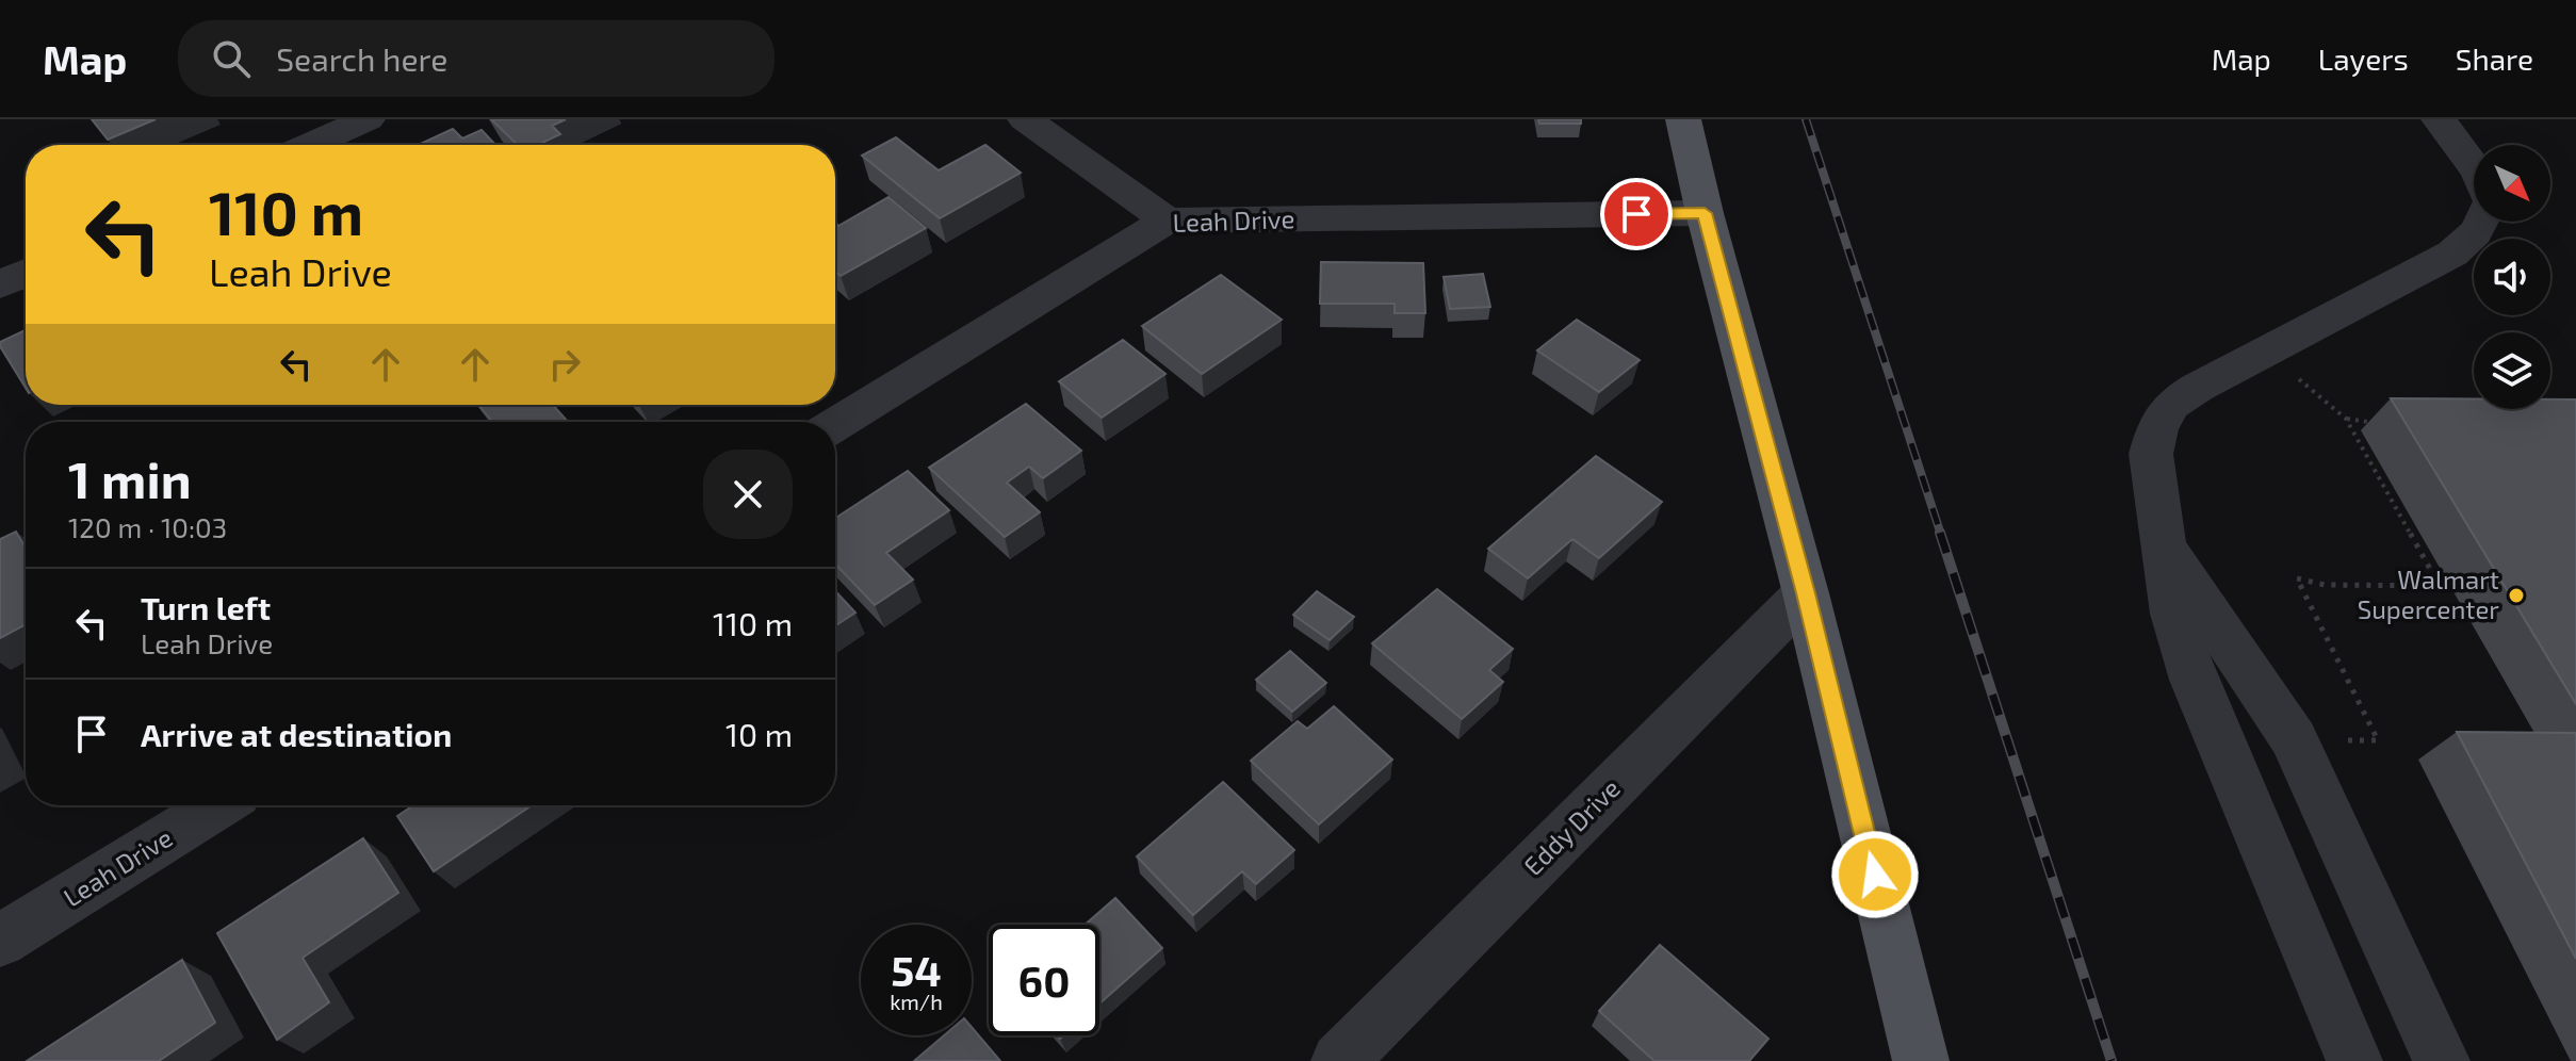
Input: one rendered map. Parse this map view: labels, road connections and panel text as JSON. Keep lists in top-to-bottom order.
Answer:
{
  "streets": {
    "street": ["Leah Drive", "Eddy Drive"]
  },
  "places": ["Walmart Supercenter"],
  "north": "bottom right",
  "page": {
    "header": "Map",
    "search": "Search here",
    "nav": ["Map", "Layers", "Share"],
    "turn": ["110 m", "Leah Drive"],
    "heading": ["1 min", "120 m · 10:03"],
    "list": [
      {
        "name": "Turn left",
        "note": "Leah Drive",
        "value": "110 m"
      },
      {
        "name": "Arrive at destination",
        "value": "10 m"
      }
    ],
    "speed": "54 km/h",
    "limit": "60"
  }
}
